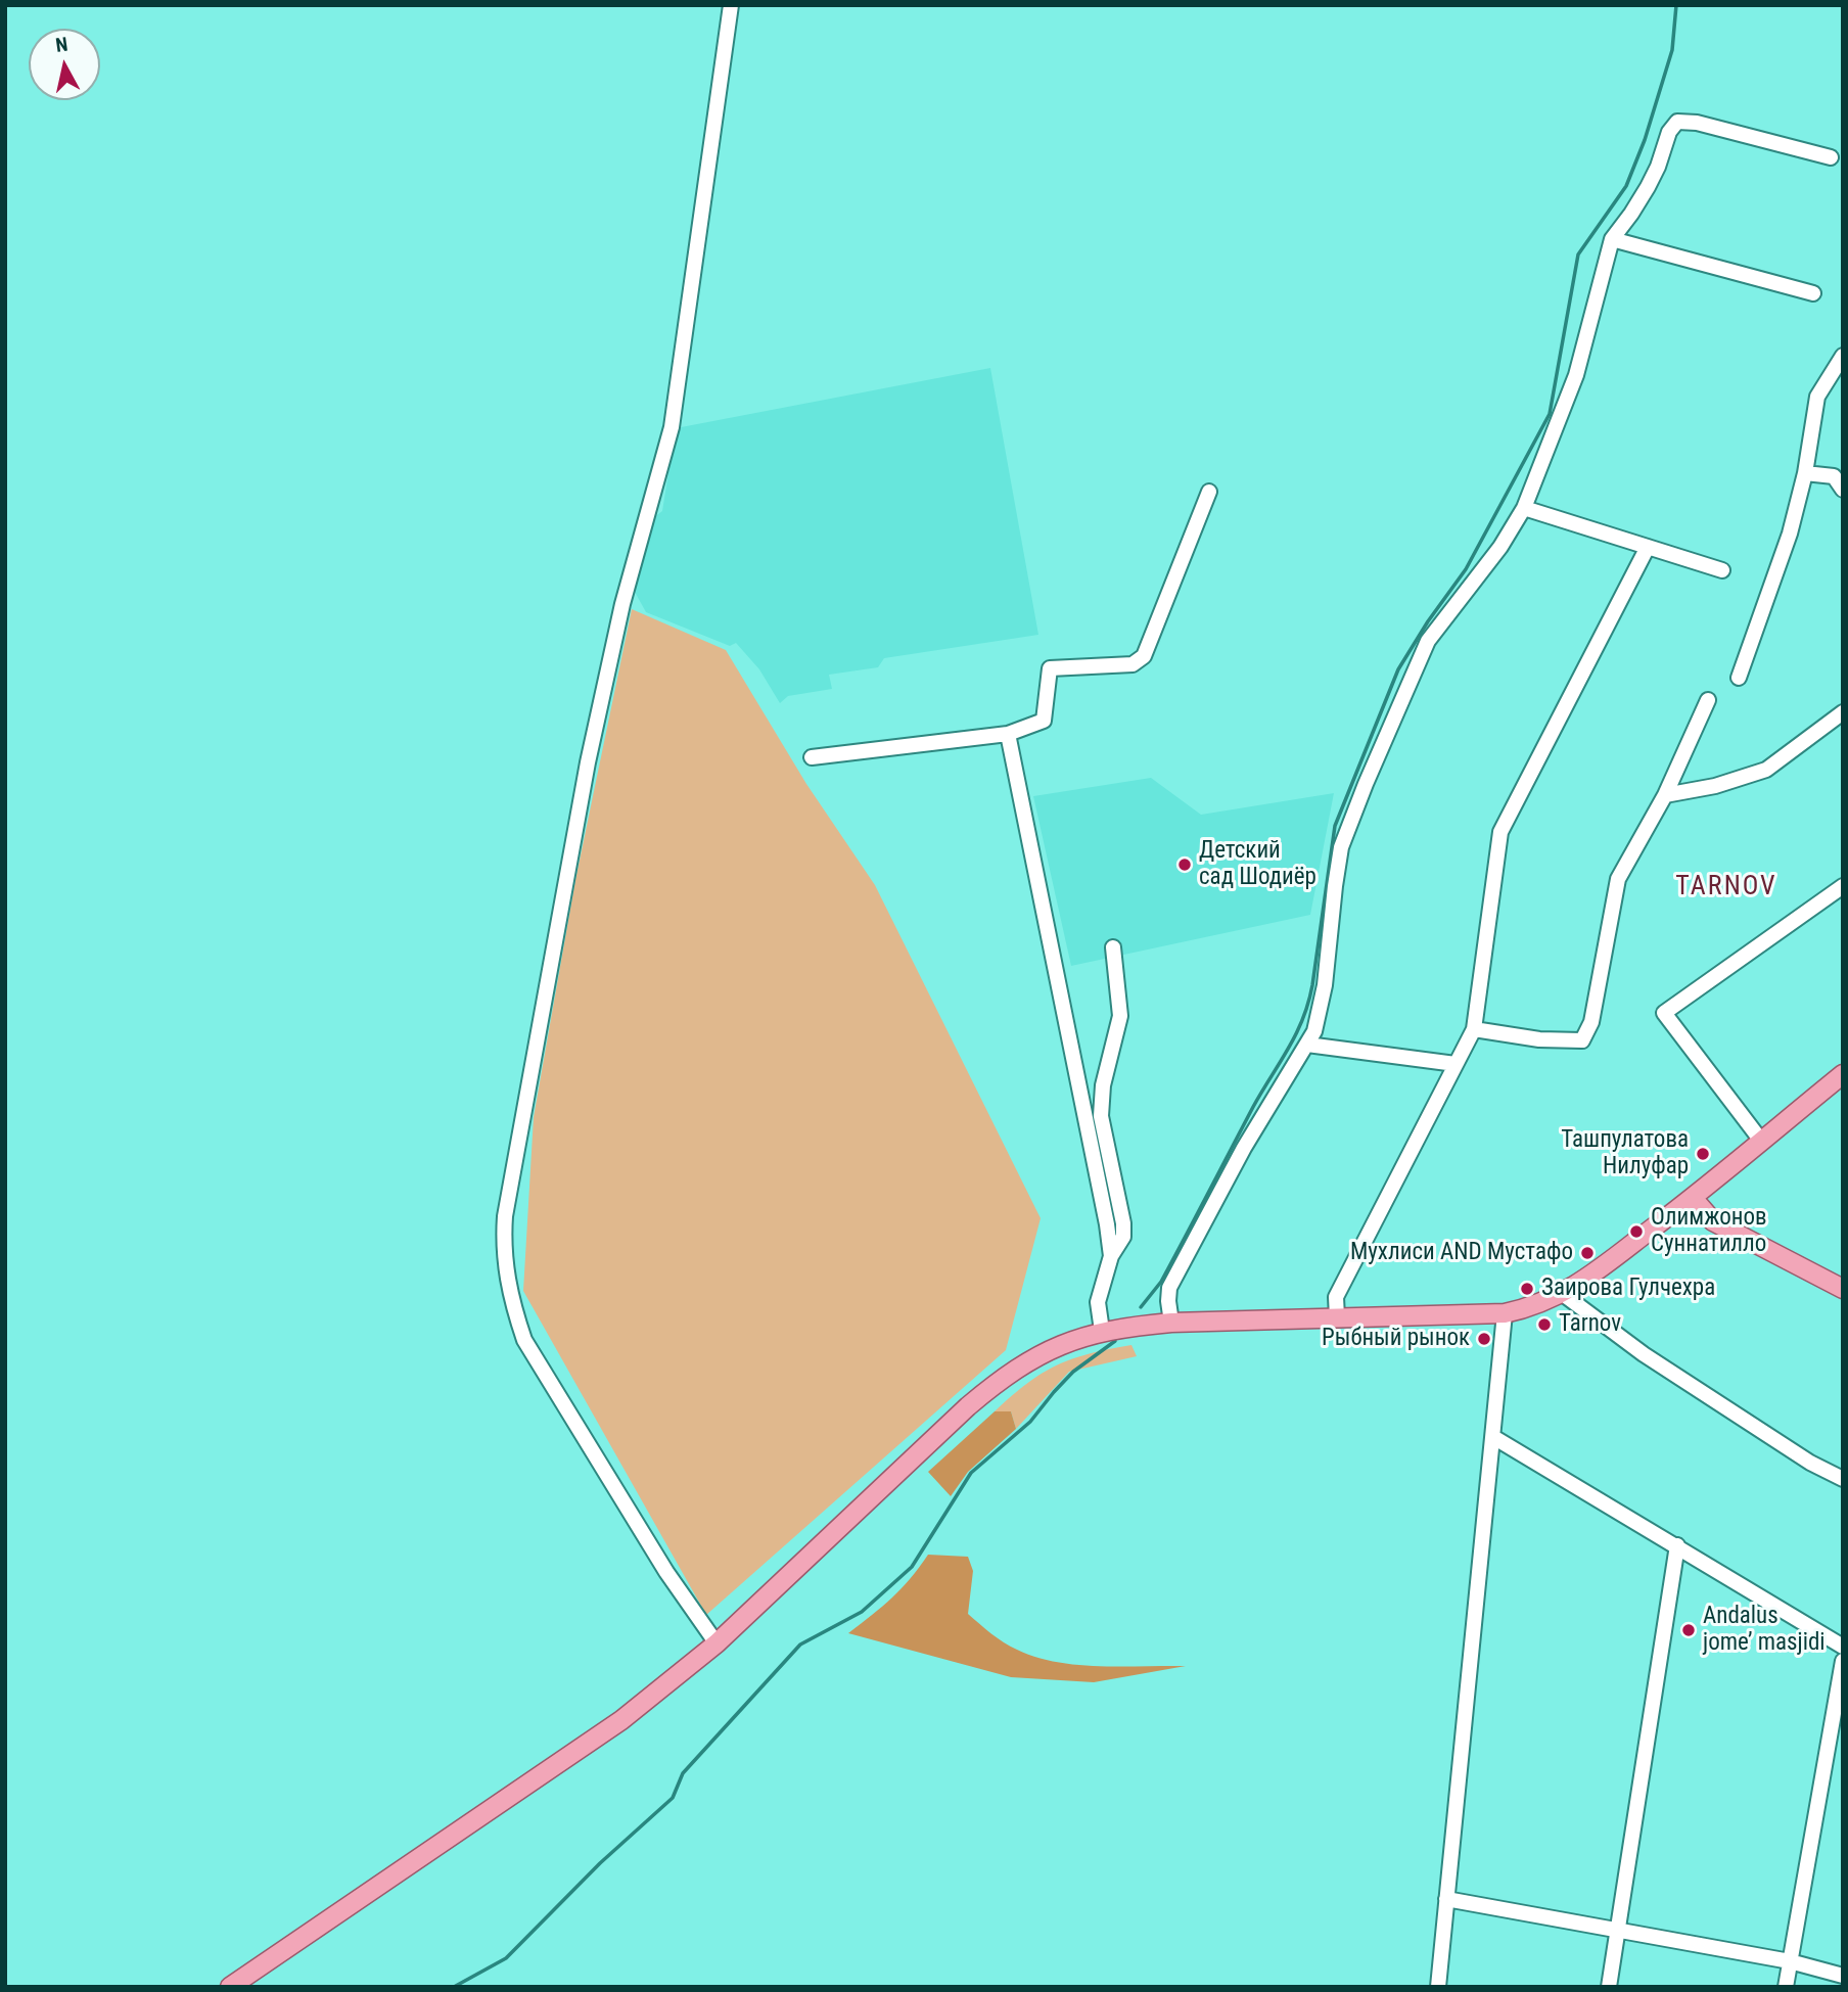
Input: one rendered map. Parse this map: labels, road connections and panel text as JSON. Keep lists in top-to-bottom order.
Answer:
{
  "districts": ["TARNOV"],
  "places": [
    "Детский сад Шодиёр",
    "Ташпулатова Нилуфар",
    "Олимжонов Суннатилло",
    "Мухлиси AND Мустафо",
    "Заирова Гулчехра",
    "Tarnov",
    "Рыбный рынок",
    "Andalus jome’ masjidi"
  ],
  "north": "top"
}
